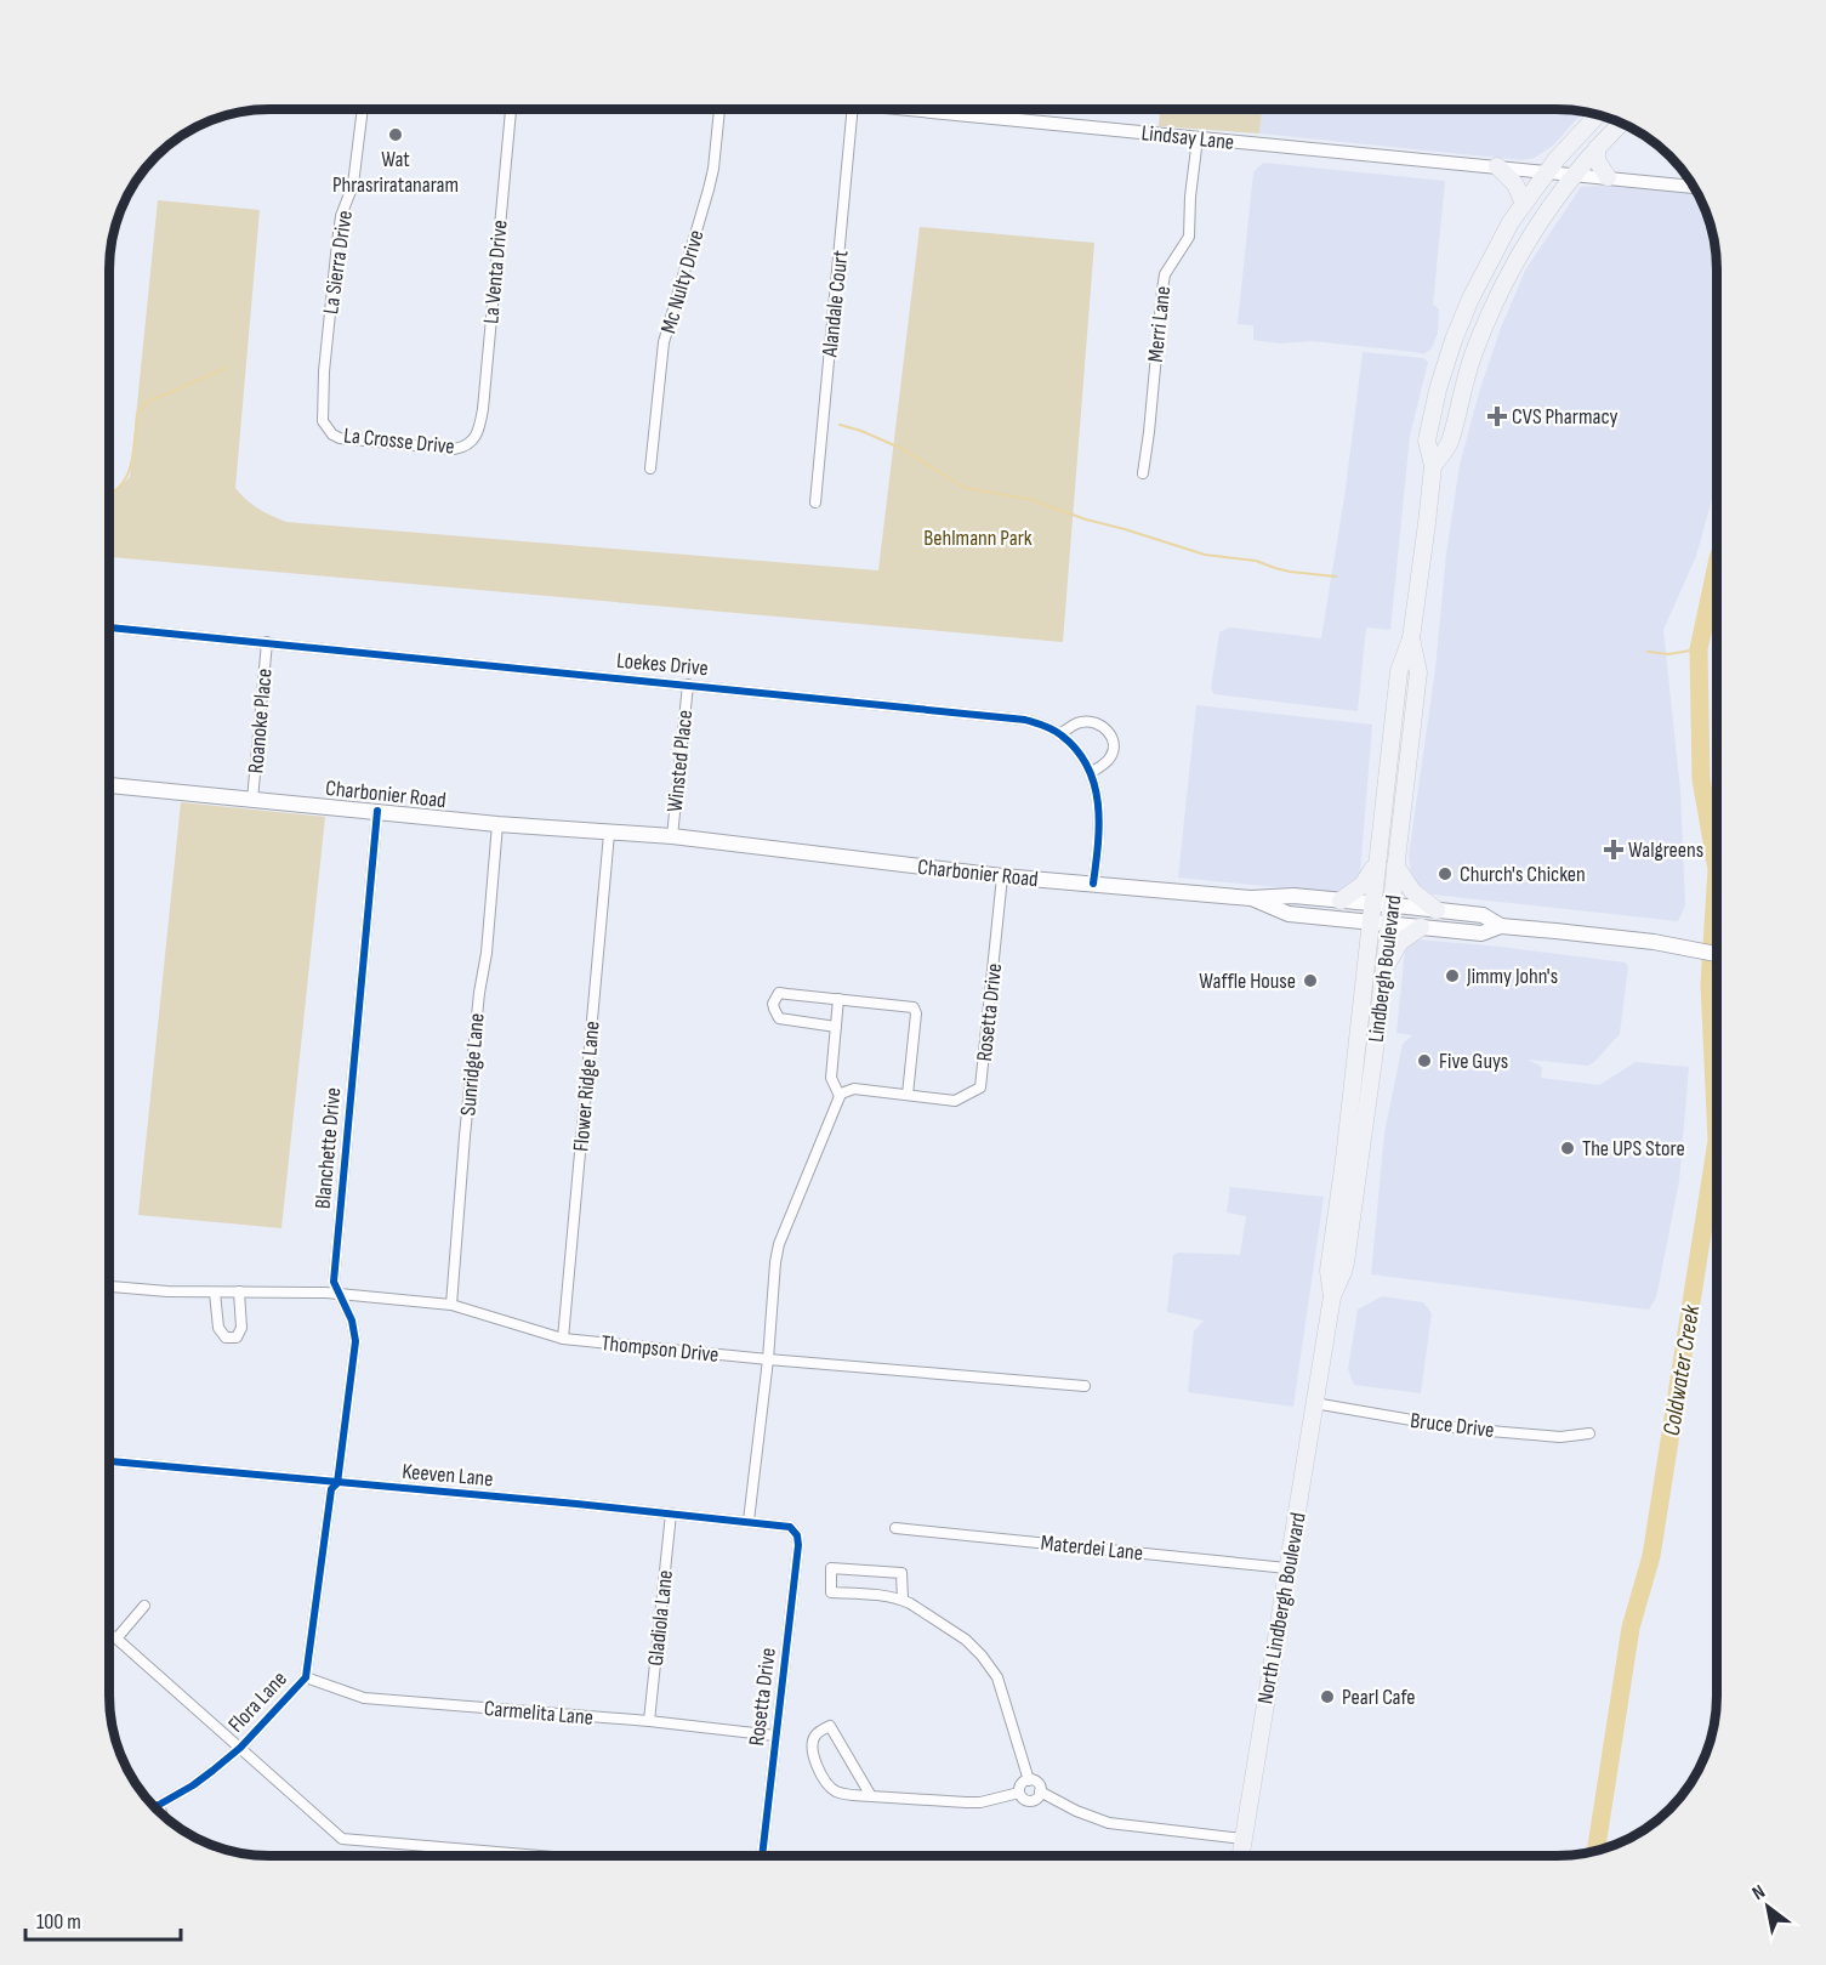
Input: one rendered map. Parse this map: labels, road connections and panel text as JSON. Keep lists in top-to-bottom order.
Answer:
{
  "streets": {
    "main road": ["Charbonier Road", "Lindbergh Boulevard", "North Lindbergh Boulevard"],
    "street": [
      "Lindsay Lane",
      "La Sierra Drive",
      "La Venta Drive",
      "Mc Nulty Drive",
      "Alandale Court",
      "Merri Lane",
      "La Crosse Drive",
      "Loekes Drive",
      "Roanoke Place",
      "Winsted Place",
      "Rosetta Drive",
      "Sunridge Lane",
      "Flower Ridge Lane",
      "Blanchette Drive",
      "Thompson Drive",
      "Bruce Drive",
      "Keeven Lane",
      "Materdei Lane",
      "Gladiola Lane",
      "Flora Lane",
      "Carmelita Lane"
    ]
  },
  "crossings": [
    ["Lindsay Lane", "Merri Lane"],
    ["Lindsay Lane", "Lindbergh Boulevard"],
    ["La Sierra Drive", "La Crosse Drive"],
    ["La Venta Drive", "La Crosse Drive"],
    ["Loekes Drive", "Roanoke Place"],
    ["Loekes Drive", "Winsted Place"],
    ["Roanoke Place", "Charbonier Road"],
    ["Winsted Place", "Charbonier Road"],
    ["Charbonier Road", "Lindbergh Boulevard"],
    ["Charbonier Road", "Rosetta Drive"],
    ["Charbonier Road", "Sunridge Lane"],
    ["Charbonier Road", "Flower Ridge Lane"],
    ["Charbonier Road", "Blanchette Drive"],
    ["Lindbergh Boulevard", "North Lindbergh Boulevard"],
    ["Rosetta Drive", "Keeven Lane"],
    ["Rosetta Drive", "Carmelita Lane"],
    ["Sunridge Lane", "Thompson Drive"],
    ["Flower Ridge Lane", "Thompson Drive"],
    ["Blanchette Drive", "Thompson Drive"],
    ["Blanchette Drive", "Keeven Lane"],
    ["Blanchette Drive", "Flora Lane"],
    ["Bruce Drive", "North Lindbergh Boulevard"],
    ["Keeven Lane", "Gladiola Lane"],
    ["Keeven Lane", "Flora Lane"],
    ["Materdei Lane", "North Lindbergh Boulevard"],
    ["Gladiola Lane", "Carmelita Lane"],
    ["Flora Lane", "Carmelita Lane"]
  ],
  "water": ["Coldwater Creek"],
  "parks": ["Behlmann Park"],
  "places": {
    "other": [
      "Wat Phrasriratanaram",
      "Church's Chicken",
      "Jimmy John's",
      "Waffle House",
      "Five Guys",
      "The UPS Store",
      "Pearl Cafe"
    ],
    "health": ["CVS Pharmacy", "Walgreens"]
  },
  "scale_bar": "100 m",
  "north": "top left"
}
